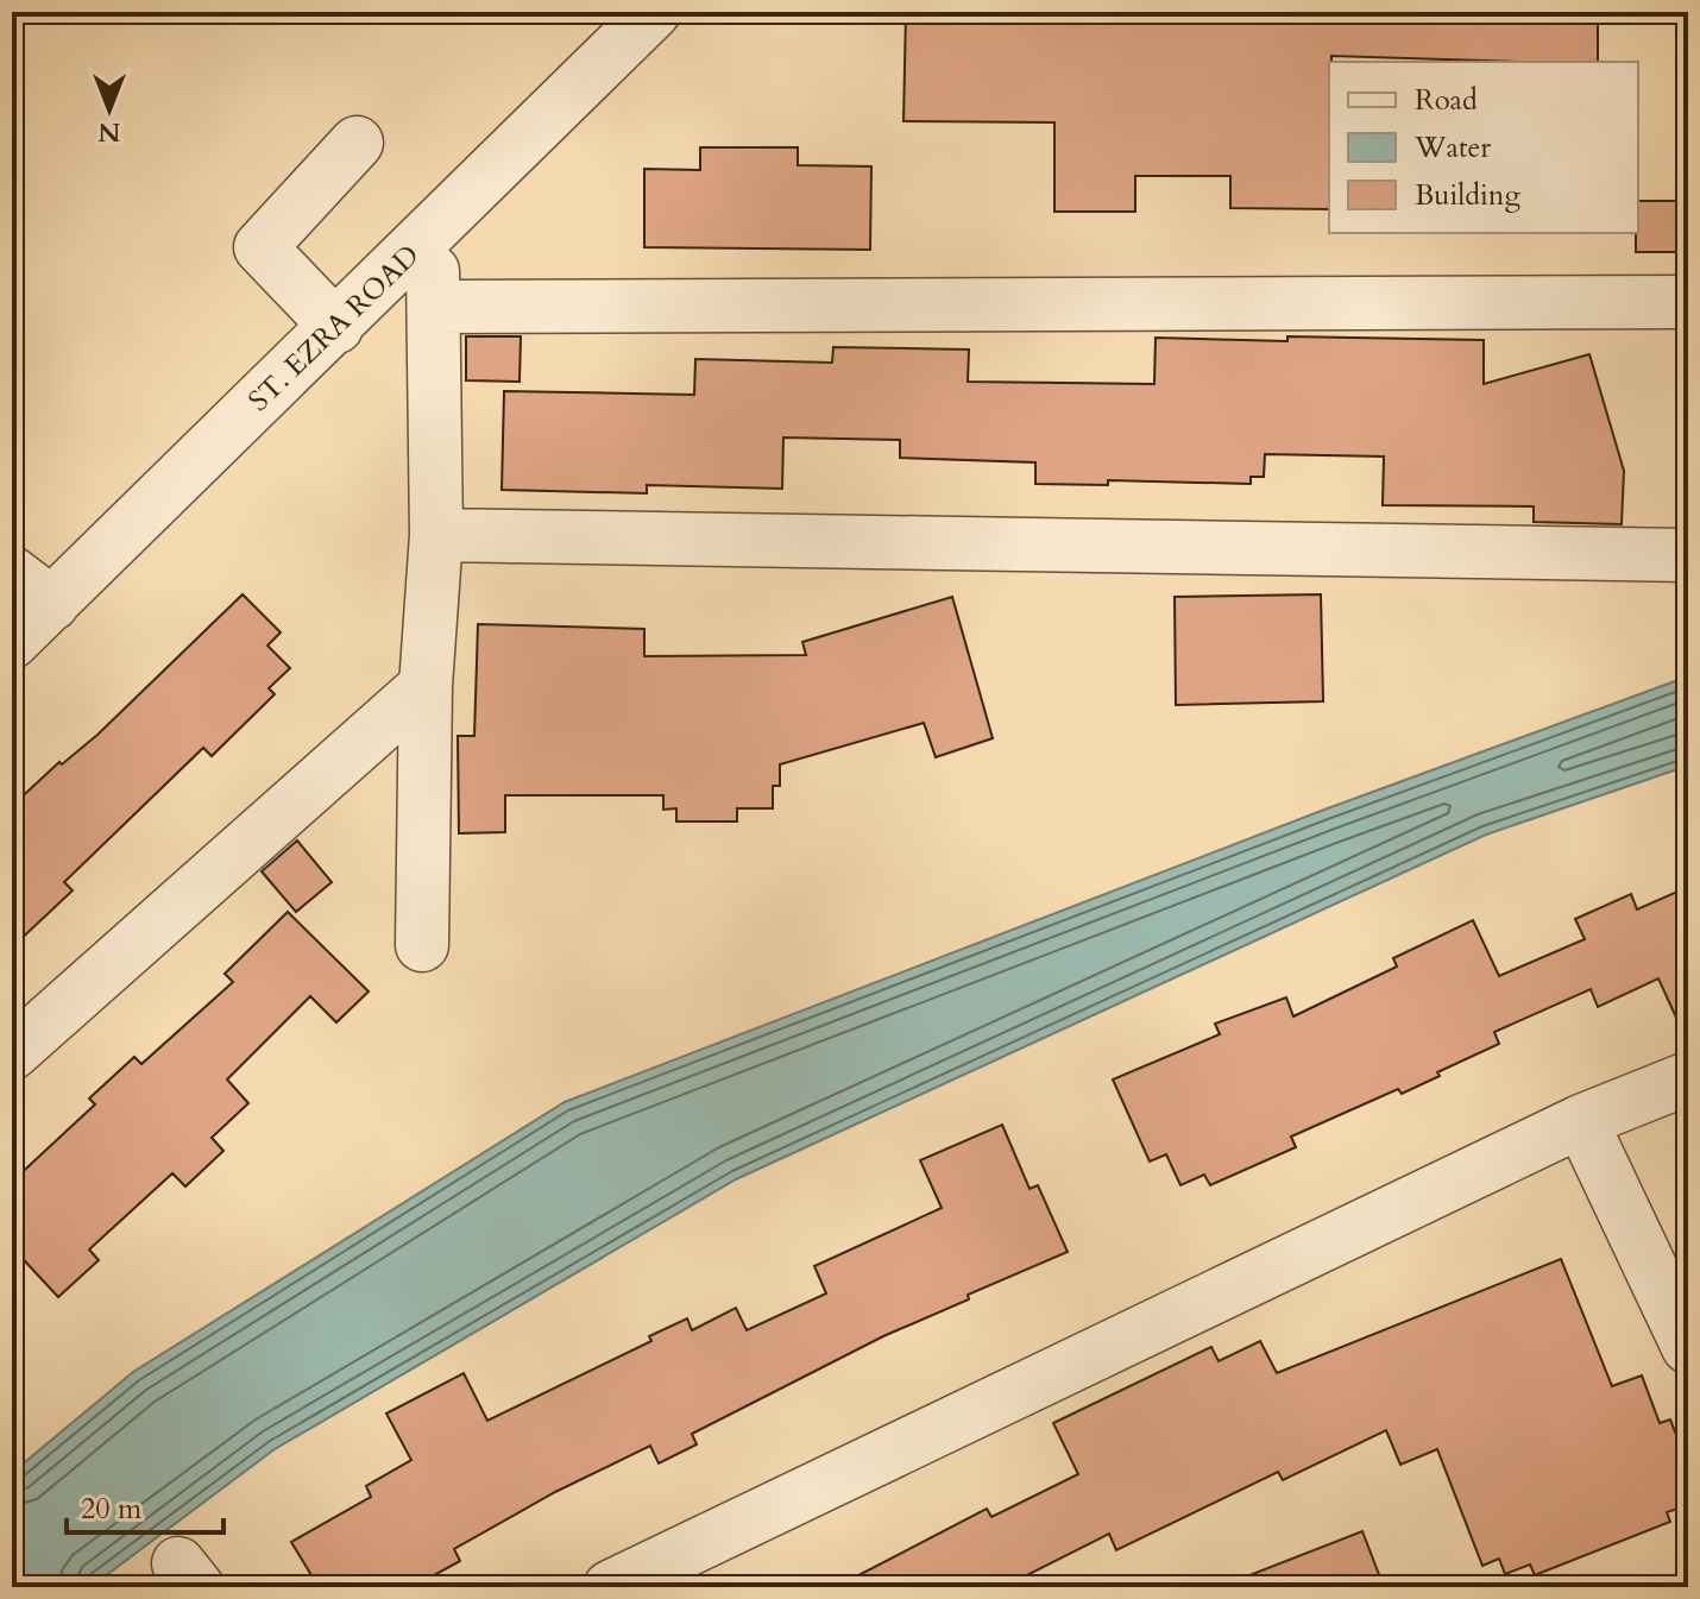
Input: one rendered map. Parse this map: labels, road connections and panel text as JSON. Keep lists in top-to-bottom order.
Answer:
{
  "streets": {
    "street": ["ST. EZRA ROAD"]
  },
  "legend": ["Road", "Water", "Building"],
  "scale_bar": "20 m",
  "north": "bottom"
}
